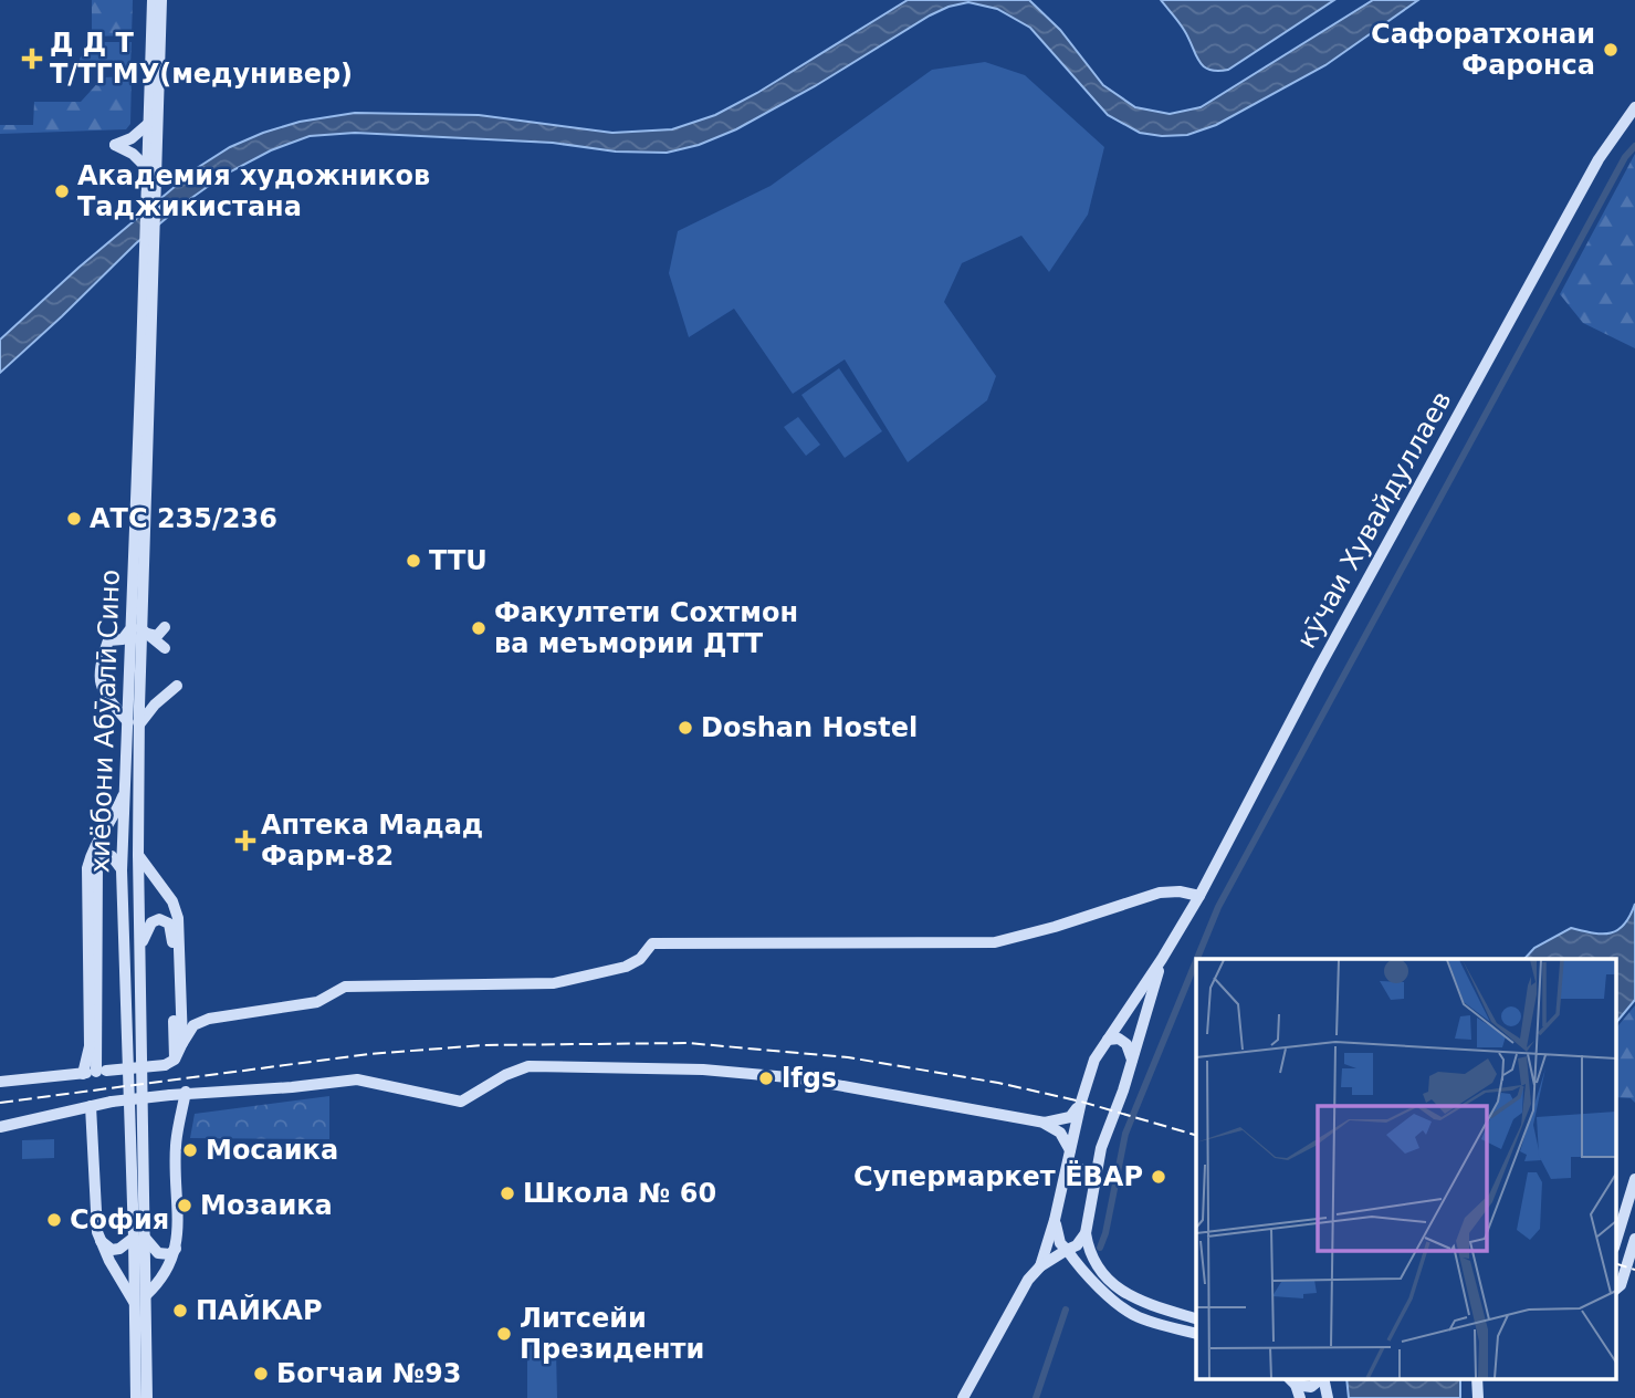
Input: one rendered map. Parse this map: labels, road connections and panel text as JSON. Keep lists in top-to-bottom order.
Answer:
{
  "streets": {
    "street": ["кӯчаи Хувайдуллаев", "хиёбони Абӯалӣ Сино"]
  },
  "places": {
    "other": [
      "Сафоратхонаи Фаронса",
      "Академия художников Таджикистана",
      "АТС 235/236",
      "TTU",
      "Факултети Сохтмон ва меъмории ДТТ",
      "Doshan Hostel",
      "lfgs",
      "Мосаика",
      "Супермаркет ЁВАР",
      "Школа № 60",
      "Мозаика",
      "София",
      "ПАЙКАР",
      "Литсейи Президенти",
      "Богчаи №93"
    ],
    "health": ["Д Д Т Т/ТГМУ(медунивер)", "Аптека Мадад Фарм-82"]
  }
}
